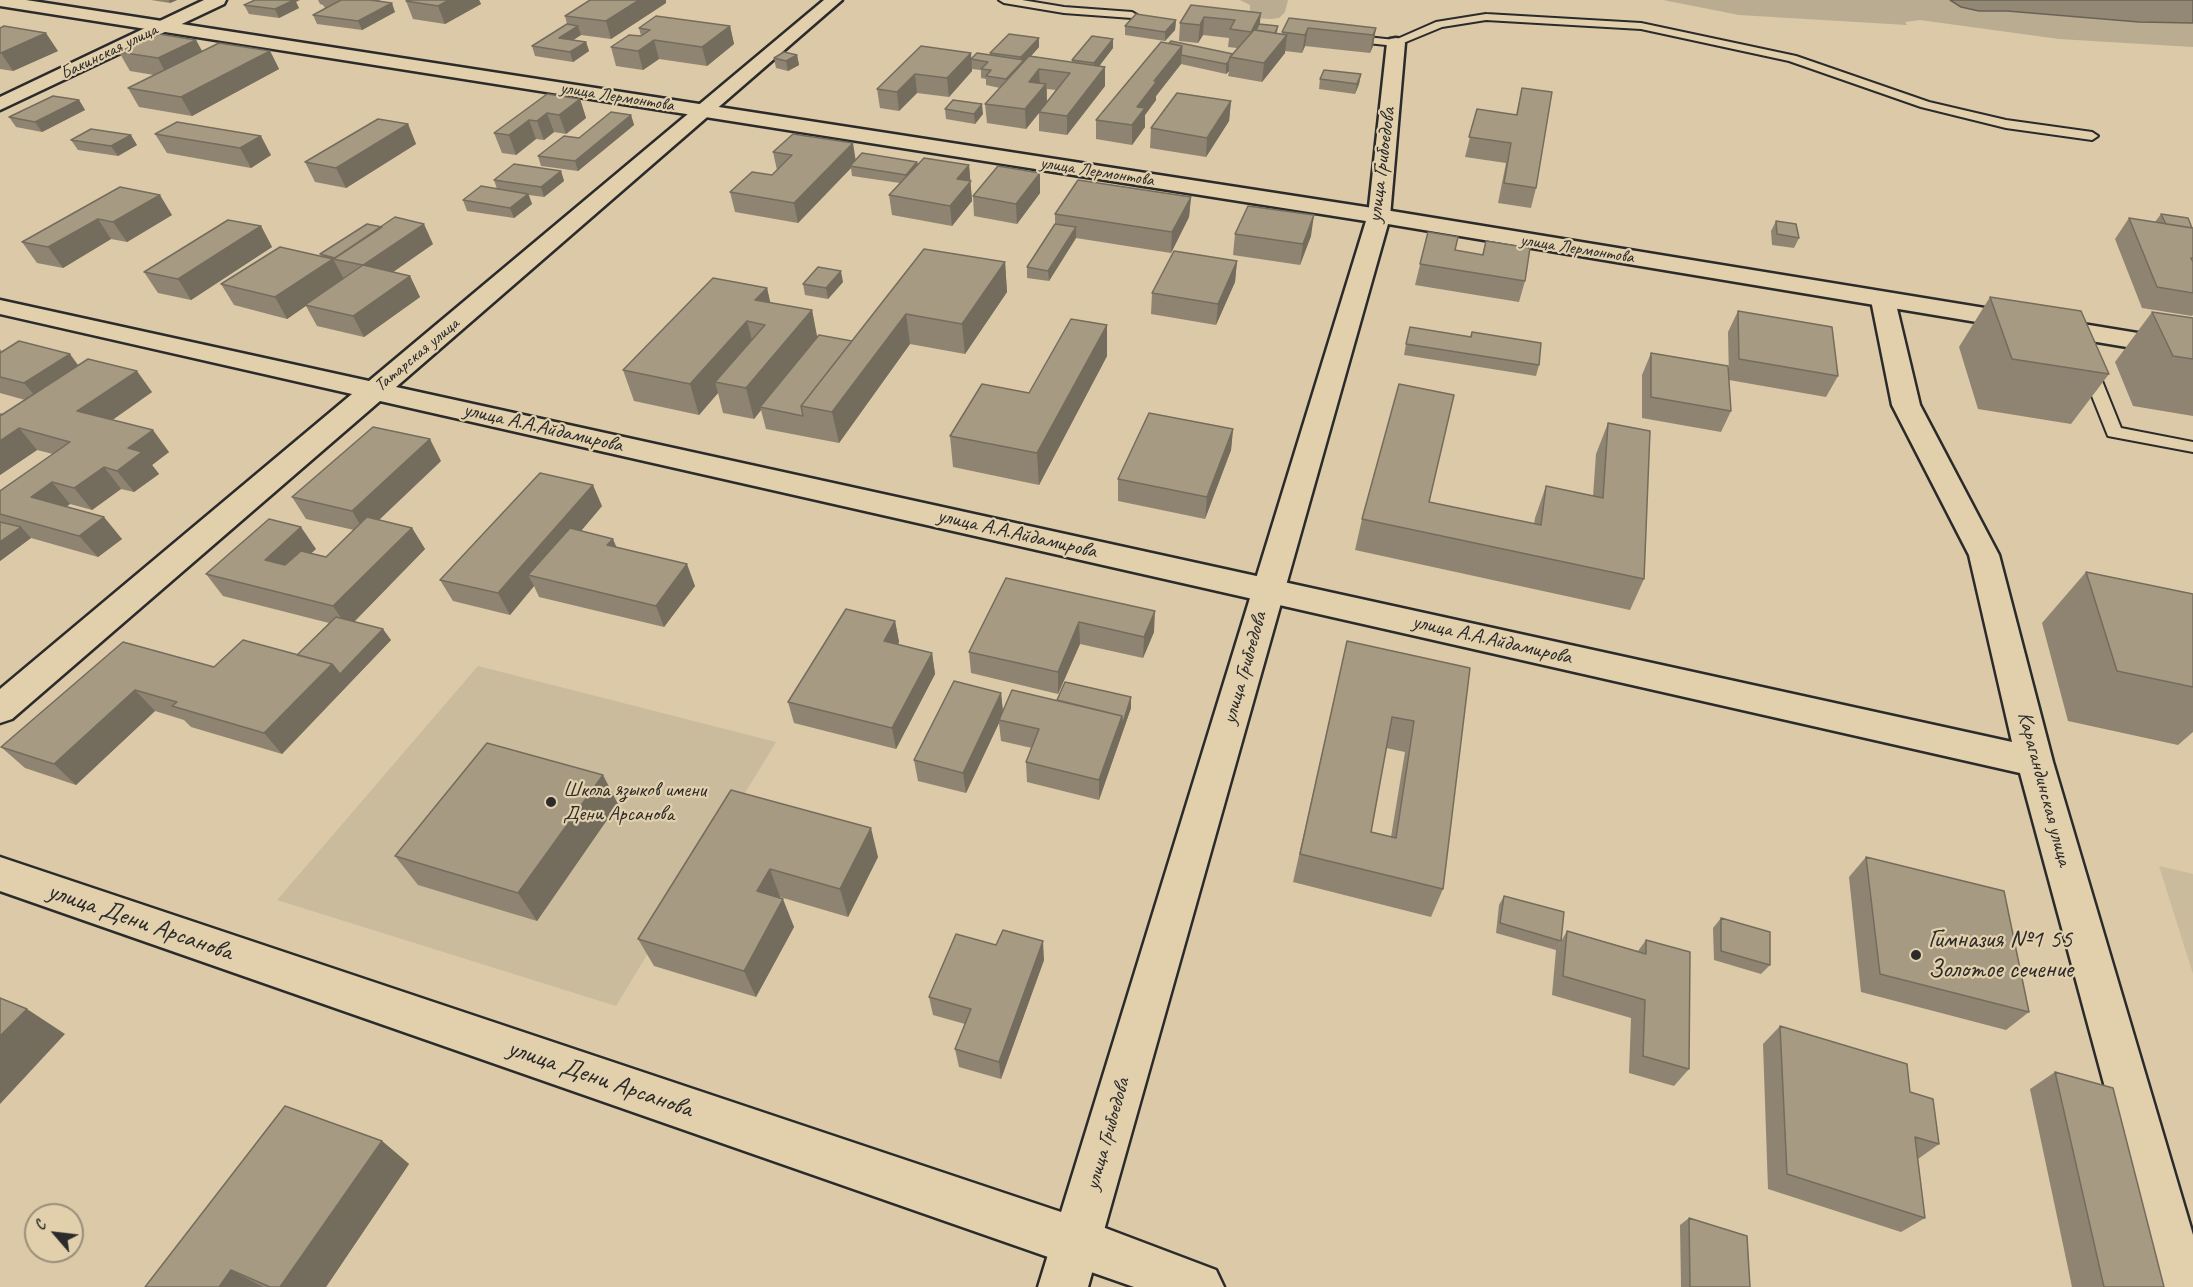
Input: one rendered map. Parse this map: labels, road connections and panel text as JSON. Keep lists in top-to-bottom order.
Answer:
{
  "streets": {
    "street": [
      "Бакинская улица",
      "улица Лермонтова",
      "улица Грибоедова",
      "Татарская улица",
      "улица А.А.Айдамирова",
      "Карагандинская улица",
      "улица Дени Арсанова"
    ]
  },
  "crossings": [
    ["Бакинская улица", "улица Лермонтова"],
    ["улица Лермонтова", "улица Грибоедова"],
    ["улица Лермонтова", "Татарская улица"],
    ["улица Лермонтова", "Карагандинская улица"],
    ["улица Грибоедова", "улица А.А.Айдамирова"],
    ["улица Грибоедова", "улица Дени Арсанова"],
    ["Татарская улица", "улица А.А.Айдамирова"],
    ["улица А.А.Айдамирова", "Карагандинская улица"]
  ],
  "places": ["Школа языков имени Дени Арсанова", "Гимназия №1 55 Золотое сечение"],
  "north": "top left"
}
